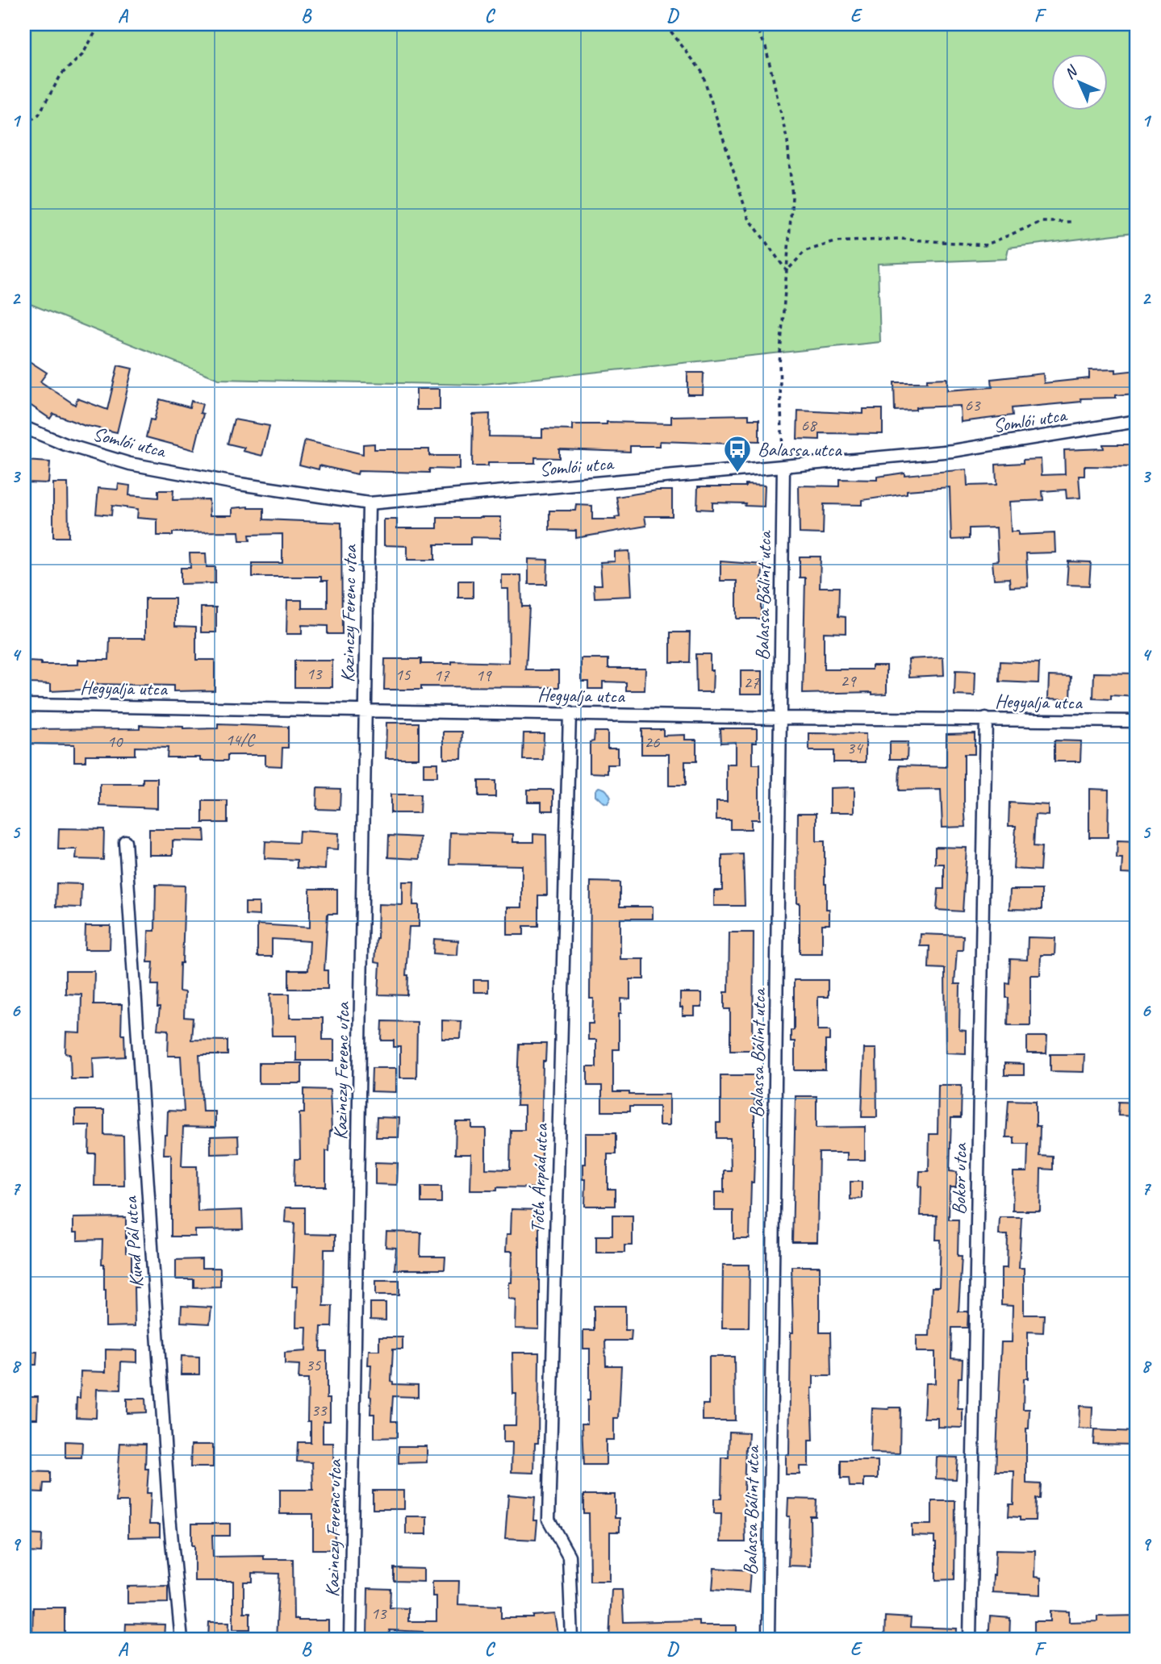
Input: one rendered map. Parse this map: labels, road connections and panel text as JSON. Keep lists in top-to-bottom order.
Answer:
{
  "streets": {
    "street": [
      "Somlói utca",
      "Balassa Bálint utca",
      "Kazinczy Ferenc utca",
      "Hegyalja utca",
      "Tóth Árpád utca",
      "Bokor utca",
      "Kund Pál utca"
    ]
  },
  "crossings": [
    ["Somlói utca", "Balassa Bálint utca"],
    ["Somlói utca", "Kazinczy Ferenc utca"],
    ["Balassa Bálint utca", "Hegyalja utca"],
    ["Kazinczy Ferenc utca", "Hegyalja utca"],
    ["Hegyalja utca", "Tóth Árpád utca"],
    ["Hegyalja utca", "Bokor utca"]
  ],
  "places": {
    "bus stop": ["Balassa utca"]
  },
  "house_numbers": [
    "63",
    "68",
    "13",
    "15",
    "17",
    "19",
    "29",
    "27",
    "14/C",
    "10",
    "26",
    "34",
    "35",
    "33",
    "13"
  ],
  "north": "top left",
  "grid": {
    "columns": [
      "A",
      "B",
      "C",
      "D",
      "E",
      "F"
    ],
    "rows": [
      "1",
      "2",
      "3",
      "4",
      "5",
      "6",
      "7",
      "8",
      "9"
    ]
  }
}
